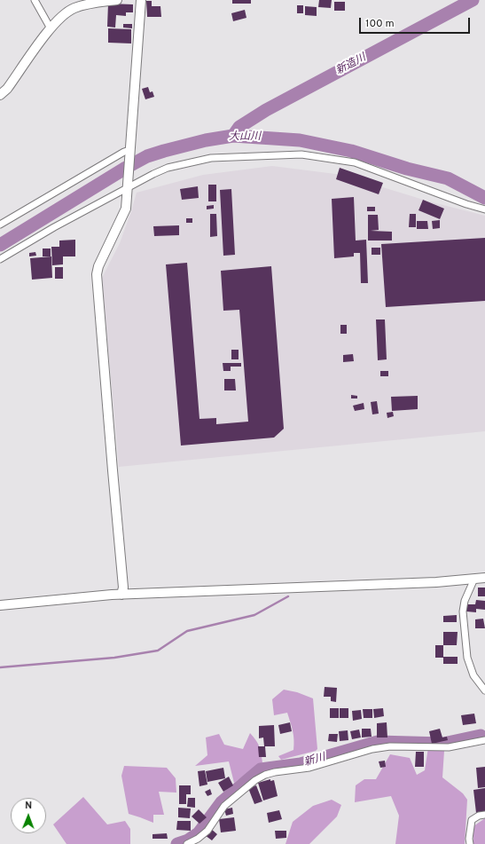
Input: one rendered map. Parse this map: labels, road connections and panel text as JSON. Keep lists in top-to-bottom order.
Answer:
{
  "water": ["新造川", "大山川", "新川"],
  "scale_bar": "100 m",
  "north": "top"
}
